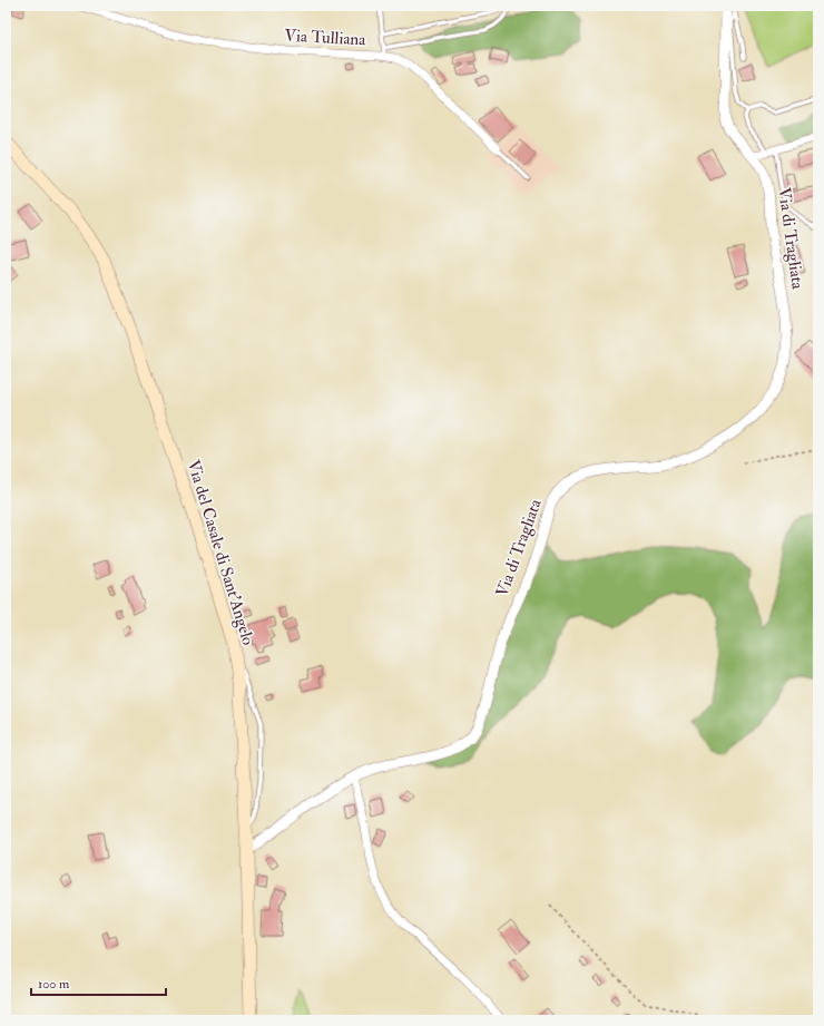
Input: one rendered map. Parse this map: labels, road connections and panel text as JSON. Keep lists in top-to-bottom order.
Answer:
{
  "streets": {
    "main road": ["Via del Casale di Sant'Angelo"],
    "street": ["Via Tulliana", "Via di Tragliata"]
  },
  "crossings": [
    ["Via di Tragliata", "Via del Casale di Sant'Angelo"]
  ],
  "scale_bar": "100 m"
}
